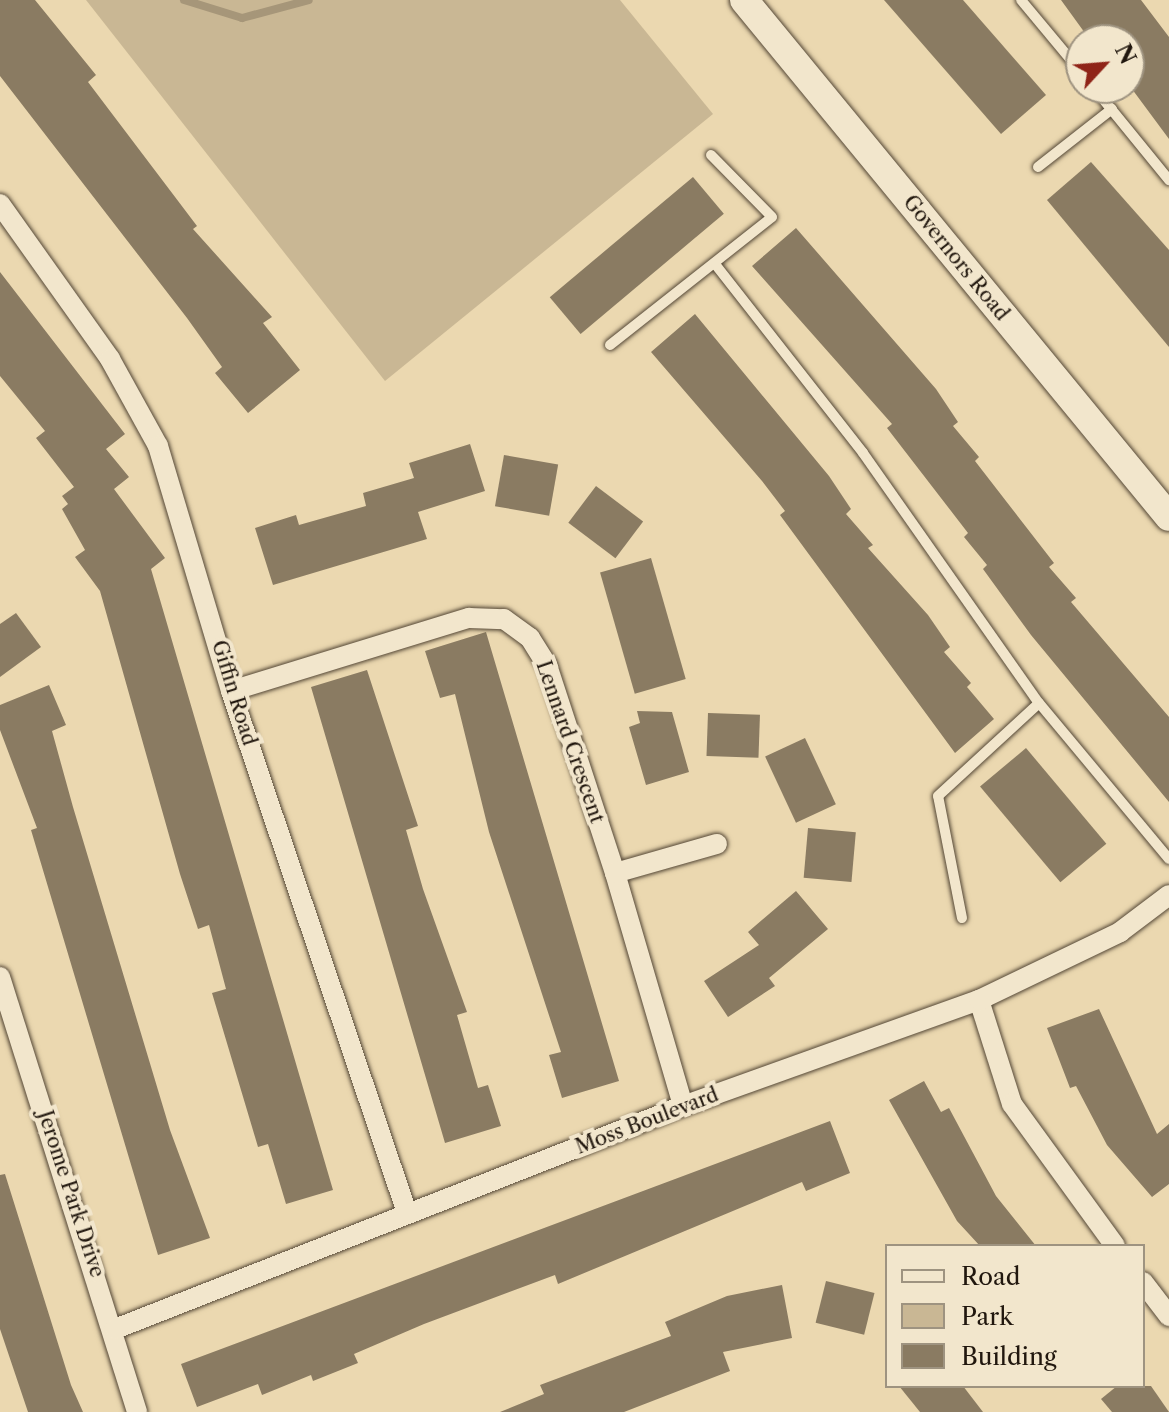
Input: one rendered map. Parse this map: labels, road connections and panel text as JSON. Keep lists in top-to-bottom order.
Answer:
{
  "streets": {
    "main road": ["Governors Road"],
    "street": [
      "Giffin Road",
      "Lennard Crescent",
      "Moss Boulevard",
      "Jerome Park Drive"
    ]
  },
  "crossings": [
    ["Giffin Road", "Lennard Crescent"],
    ["Giffin Road", "Moss Boulevard"],
    ["Lennard Crescent", "Moss Boulevard"],
    ["Moss Boulevard", "Jerome Park Drive"]
  ],
  "legend": ["Road", "Park", "Building"],
  "north": "top right"
}
